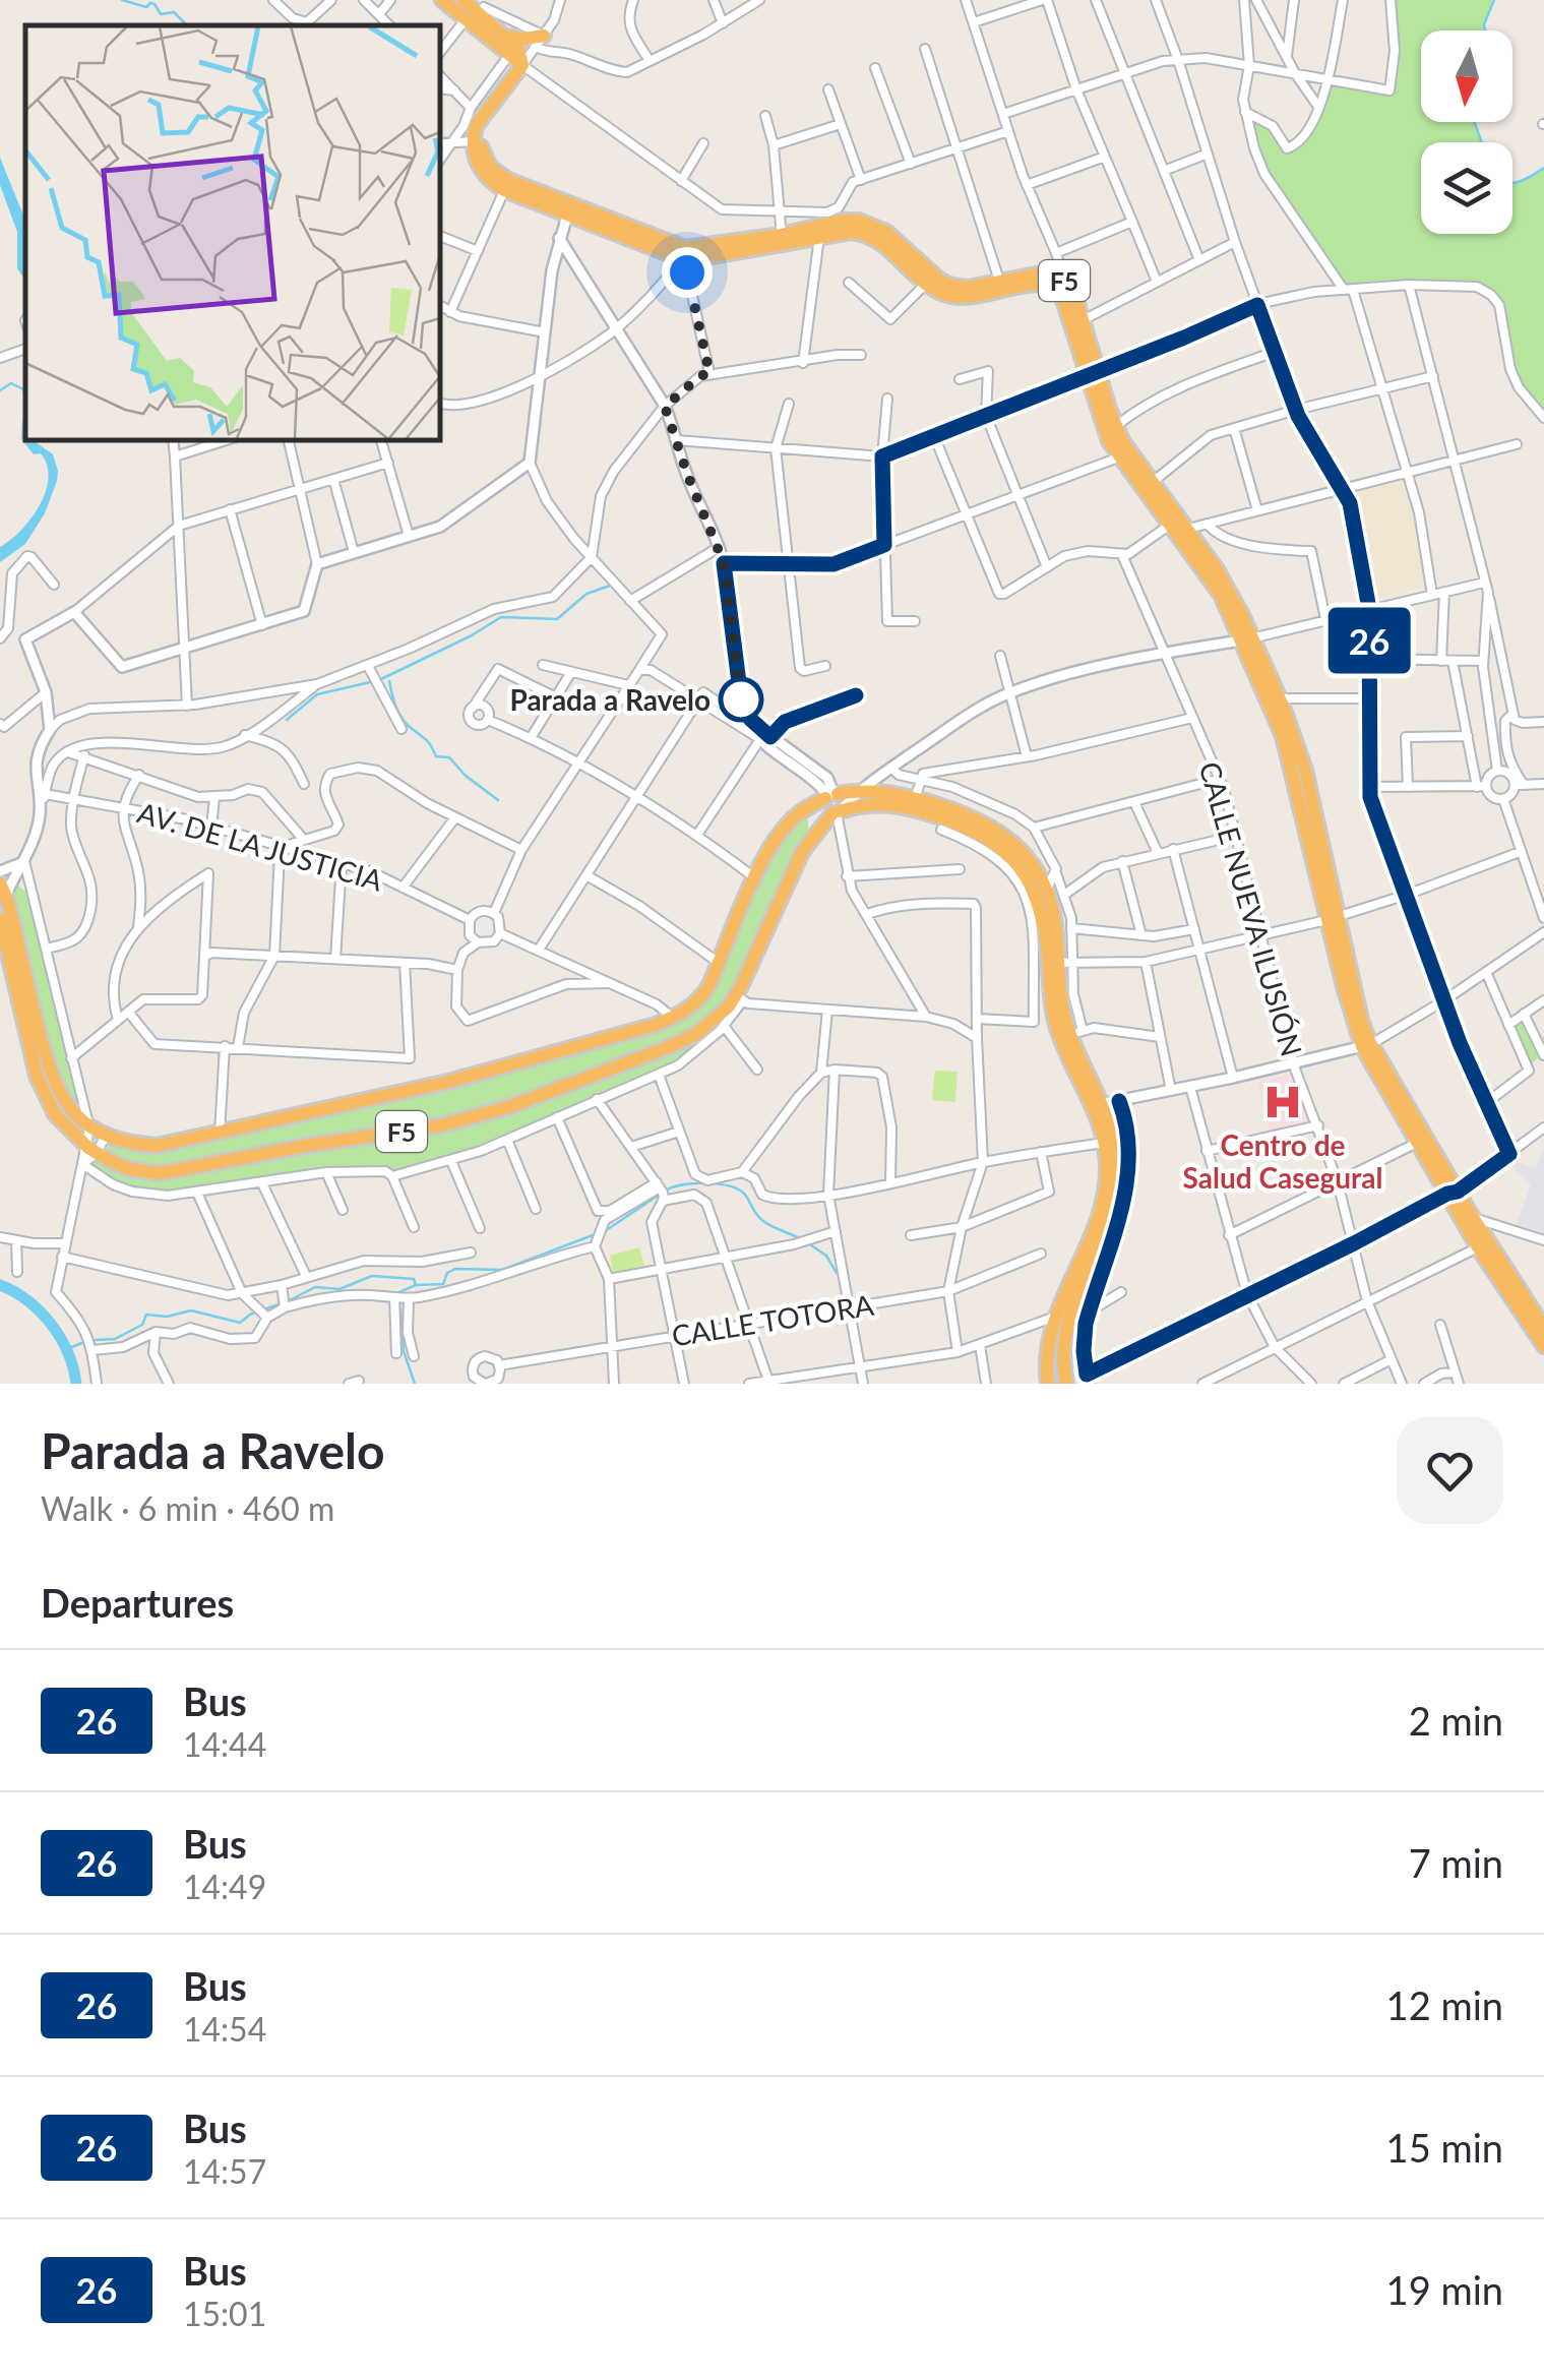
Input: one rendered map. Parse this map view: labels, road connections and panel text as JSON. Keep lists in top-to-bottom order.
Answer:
{
  "streets": {
    "highway": ["F5"],
    "street": ["AV. DE LA JUSTICIA", "CALLE NUEVA ILUSIÓN", "CALLE TOTORA"]
  },
  "places": {
    "other": ["Parada a Ravelo"],
    "hospital": ["Centro de Salud Casegural"]
  },
  "lines": ["bus line 26"],
  "north": "bottom",
  "page": {
    "on_map": "26",
    "heading": [
      ["Parada a Ravelo", "Walk · 6 min · 460 m"],
      "Departures"
    ],
    "list": [
      {
        "mark": "26",
        "name": "Bus",
        "note": "14:44",
        "value": "2 min"
      },
      {
        "mark": "26",
        "name": "Bus",
        "note": "14:49",
        "value": "7 min"
      },
      {
        "mark": "26",
        "name": "Bus",
        "note": "14:54",
        "value": "12 min"
      },
      {
        "mark": "26",
        "name": "Bus",
        "note": "14:57",
        "value": "15 min"
      },
      {
        "mark": "26",
        "name": "Bus",
        "note": "15:01",
        "value": "19 min"
      }
    ]
  }
}
